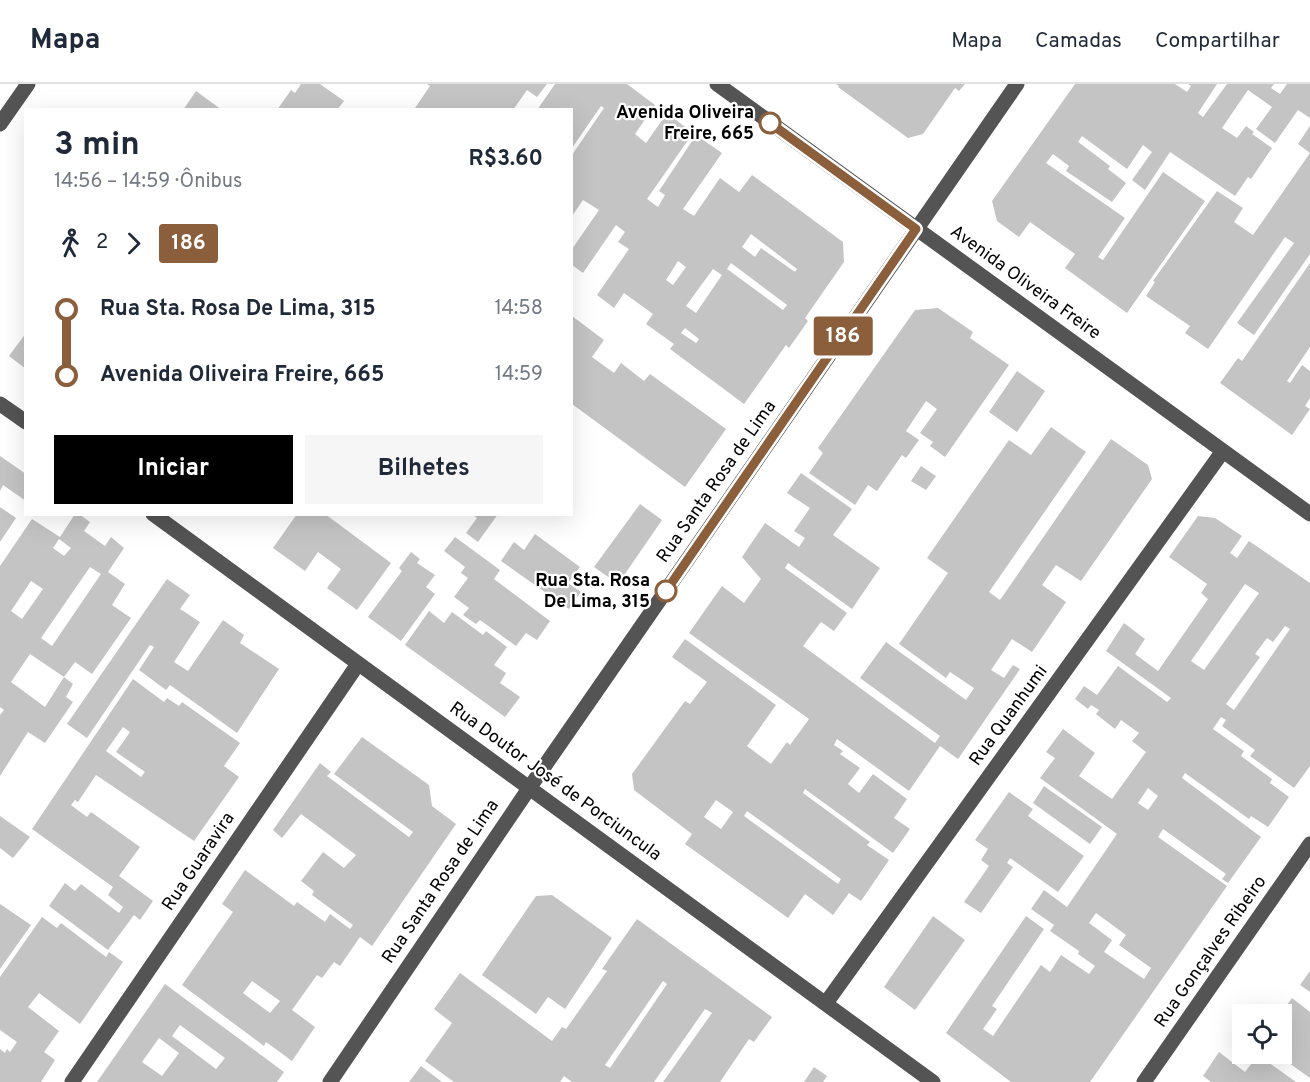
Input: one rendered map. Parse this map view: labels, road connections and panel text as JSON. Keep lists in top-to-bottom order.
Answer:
{
  "streets": {
    "street": [
      "Avenida Oliveira Freire",
      "Rua Santa Rosa de Lima",
      "Rua Quanhumi",
      "Rua Doutor José de Porciuncula",
      "Rua Guaravira",
      "Rua Gonçalves Ribeiro"
    ]
  },
  "crossings": [
    ["Avenida Oliveira Freire", "Rua Santa Rosa de Lima"],
    ["Avenida Oliveira Freire", "Rua Quanhumi"],
    ["Rua Santa Rosa de Lima", "Rua Doutor José de Porciuncula"],
    ["Rua Quanhumi", "Rua Doutor José de Porciuncula"],
    ["Rua Doutor José de Porciuncula", "Rua Guaravira"]
  ],
  "places": ["Avenida Oliveira Freire, 665", "Rua Sta. Rosa De Lima, 315"],
  "lines": ["bus line 186"],
  "page": {
    "header": "Mapa",
    "nav": ["Mapa", "Camadas", "Compartilhar"],
    "on_map": "186",
    "heading": ["3 min", "14:56 – 14:59 · Ônibus", "R$3.60"],
    "legs": ["2", "186"],
    "list": [
      {
        "name": "Rua Sta. Rosa De Lima, 315",
        "value": "14:58"
      },
      {
        "name": "Avenida Oliveira Freire, 665",
        "value": "14:59"
      }
    ],
    "buttons": ["Iniciar", "Bilhetes"]
  }
}
